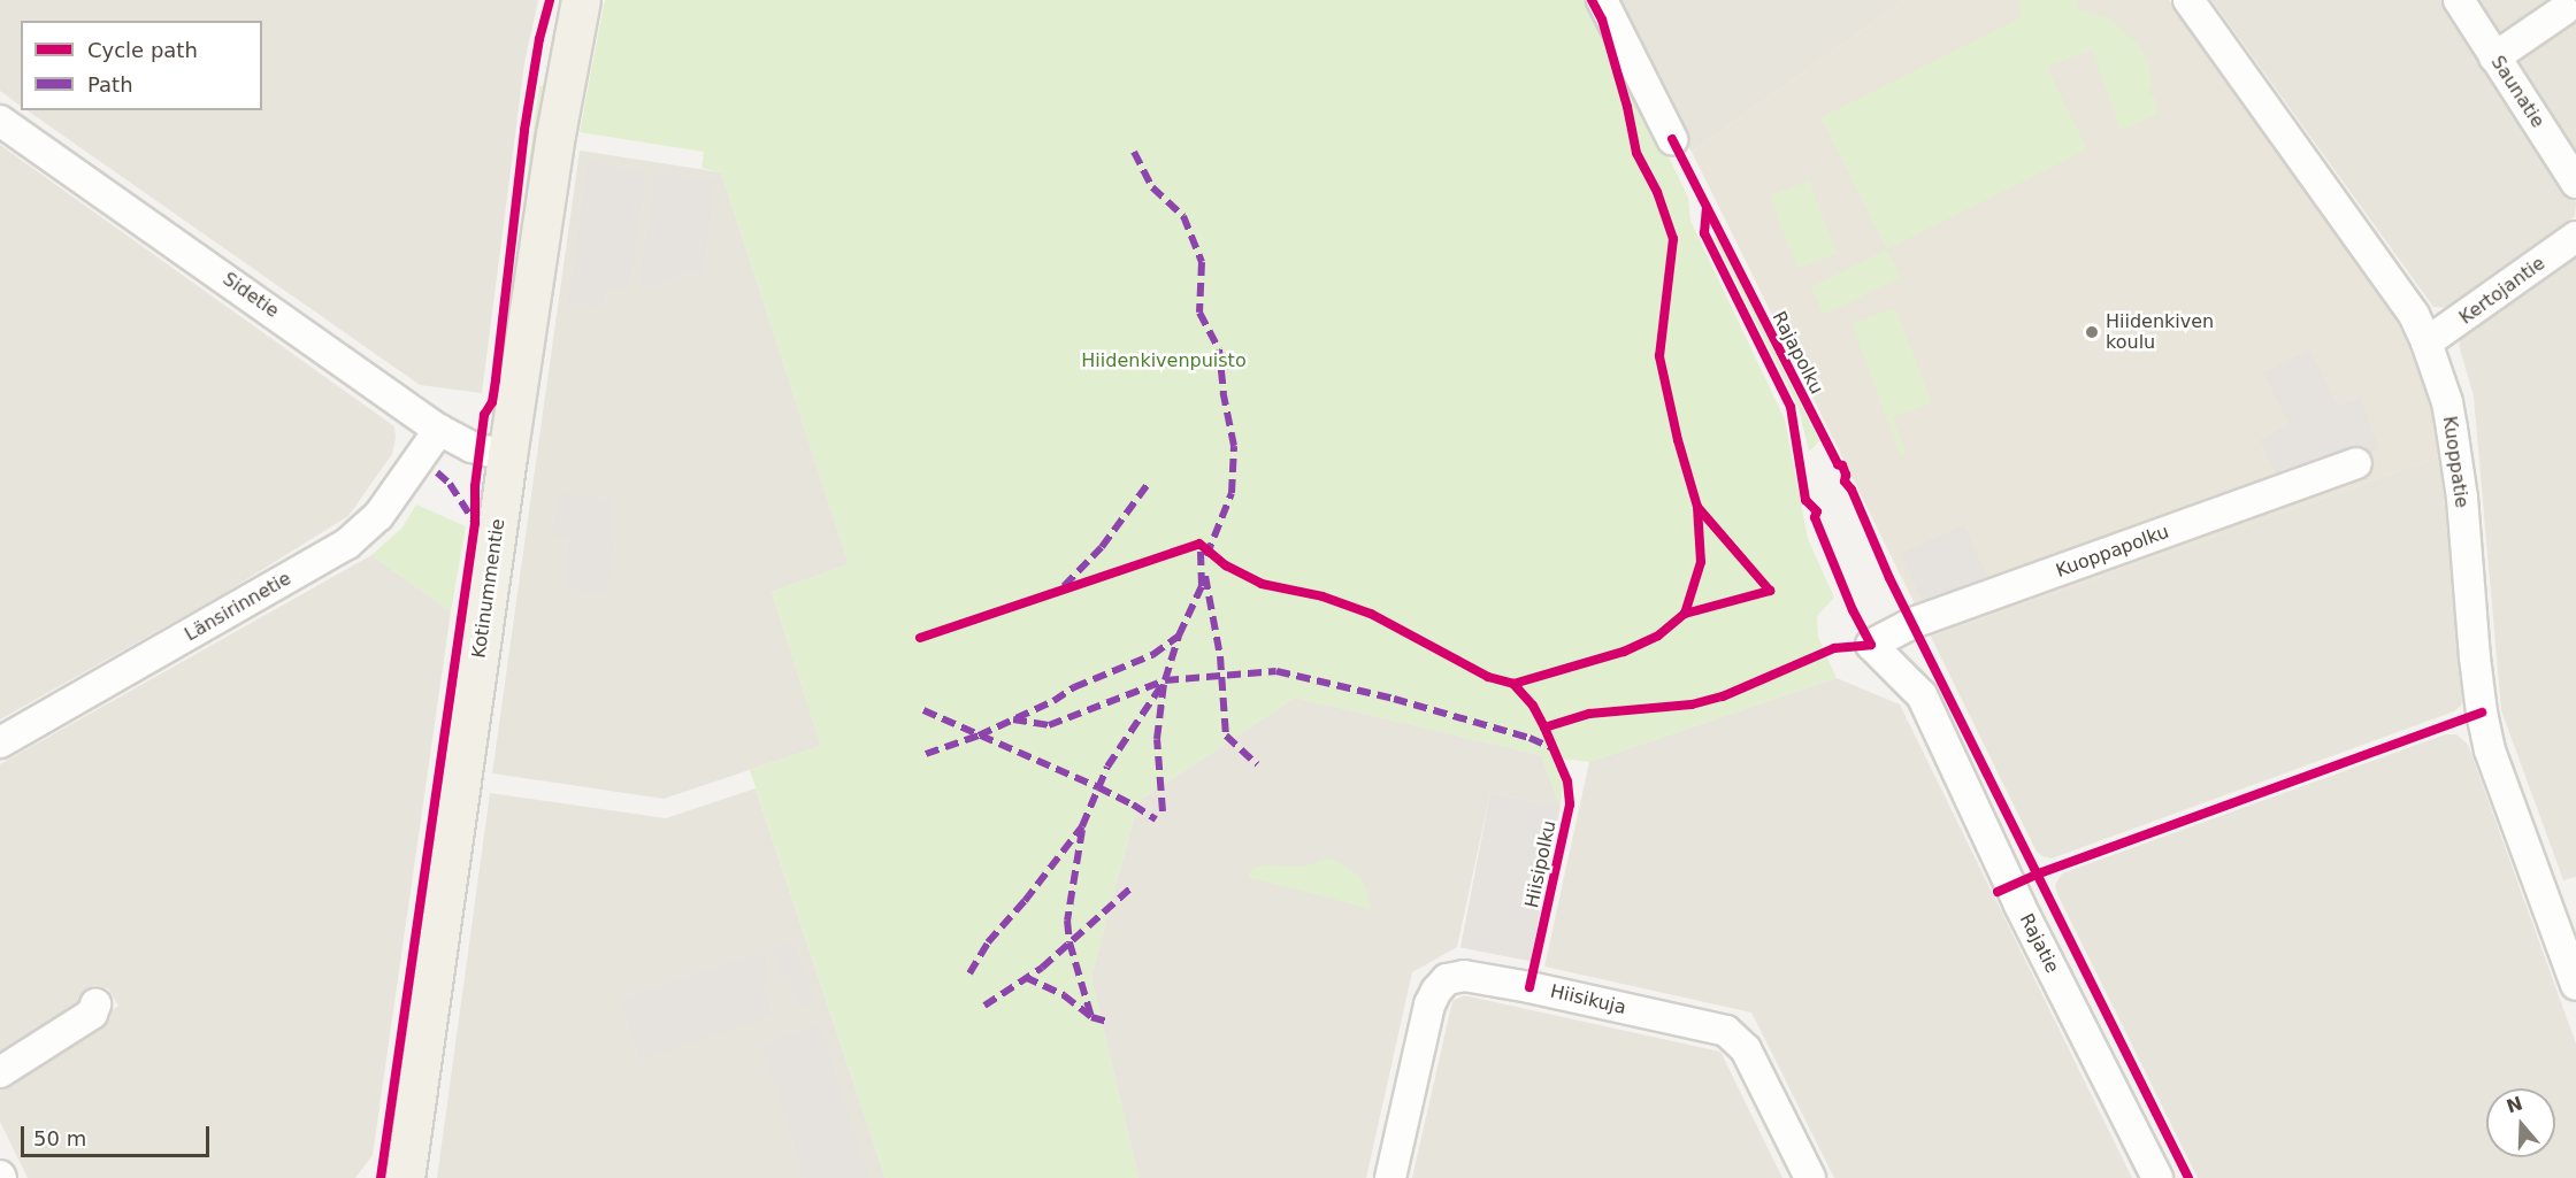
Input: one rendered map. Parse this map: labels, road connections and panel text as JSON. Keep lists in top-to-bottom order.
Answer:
{
  "streets": {
    "main road": ["Kotinummentie"],
    "street": [
      "Saunatie",
      "Kertojantie",
      "Sidetie",
      "Kuoppatie",
      "Kuoppapolku",
      "Länsirinnetie",
      "Rajatie",
      "Hiisikuja"
    ],
    "cycle path": ["Rajapolku", "Hiisipolku"]
  },
  "crossings": [
    ["Kertojantie", "Kuoppatie"],
    ["Sidetie", "Kotinummentie"],
    ["Sidetie", "Länsirinnetie"],
    ["Kuoppapolku", "Rajatie"]
  ],
  "parks": ["Hiidenkivenpuisto"],
  "places": ["Hiidenkiven koulu"],
  "legend": ["Cycle path", "Path"],
  "scale_bar": "50 m",
  "north": "top"
}
